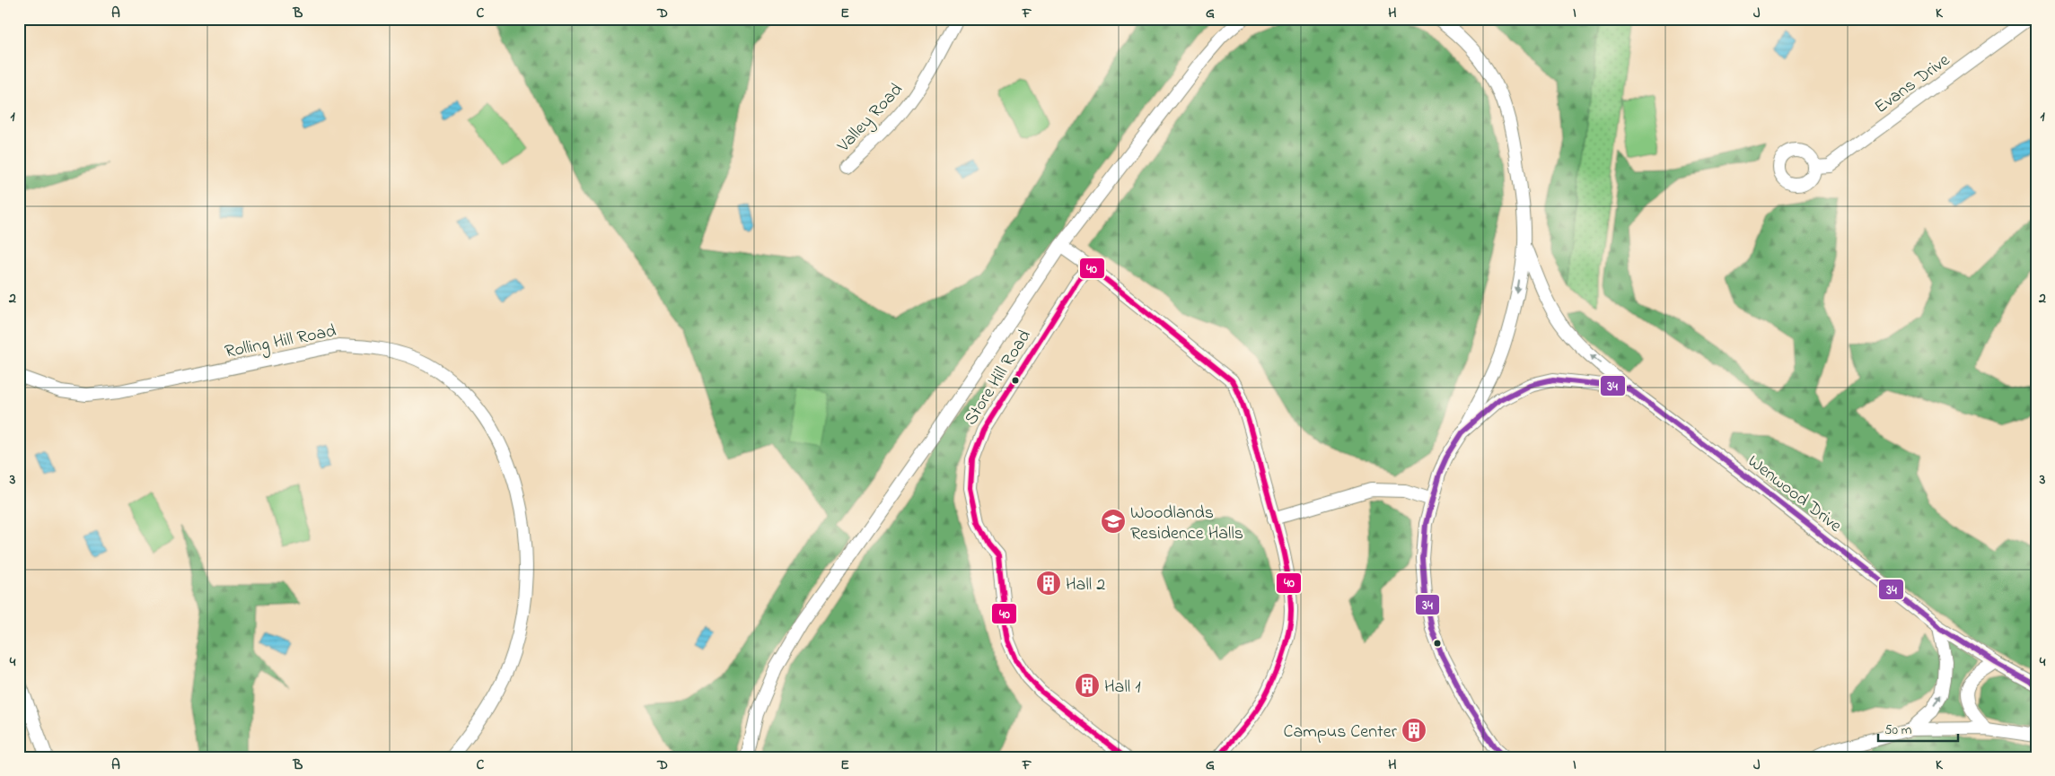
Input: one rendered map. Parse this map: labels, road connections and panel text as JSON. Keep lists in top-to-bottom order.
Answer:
{
  "streets": {
    "street": [
      "Evans Drive",
      "Valley Road",
      "Rolling Hill Road",
      "Store Hill Road",
      "Wenwood Drive"
    ]
  },
  "places": {
    "school or university": ["Woodlands Residence Halls"],
    "building": ["Hall 2", "Hall 1", "Campus Center"]
  },
  "lines": ["transit line 40", "transit line 34"],
  "scale_bar": "50 m",
  "grid": {
    "columns": [
      "A",
      "B",
      "C",
      "D",
      "E",
      "F",
      "G",
      "H",
      "I",
      "J",
      "K"
    ],
    "rows": [
      "1",
      "2",
      "3",
      "4"
    ]
  }
}
